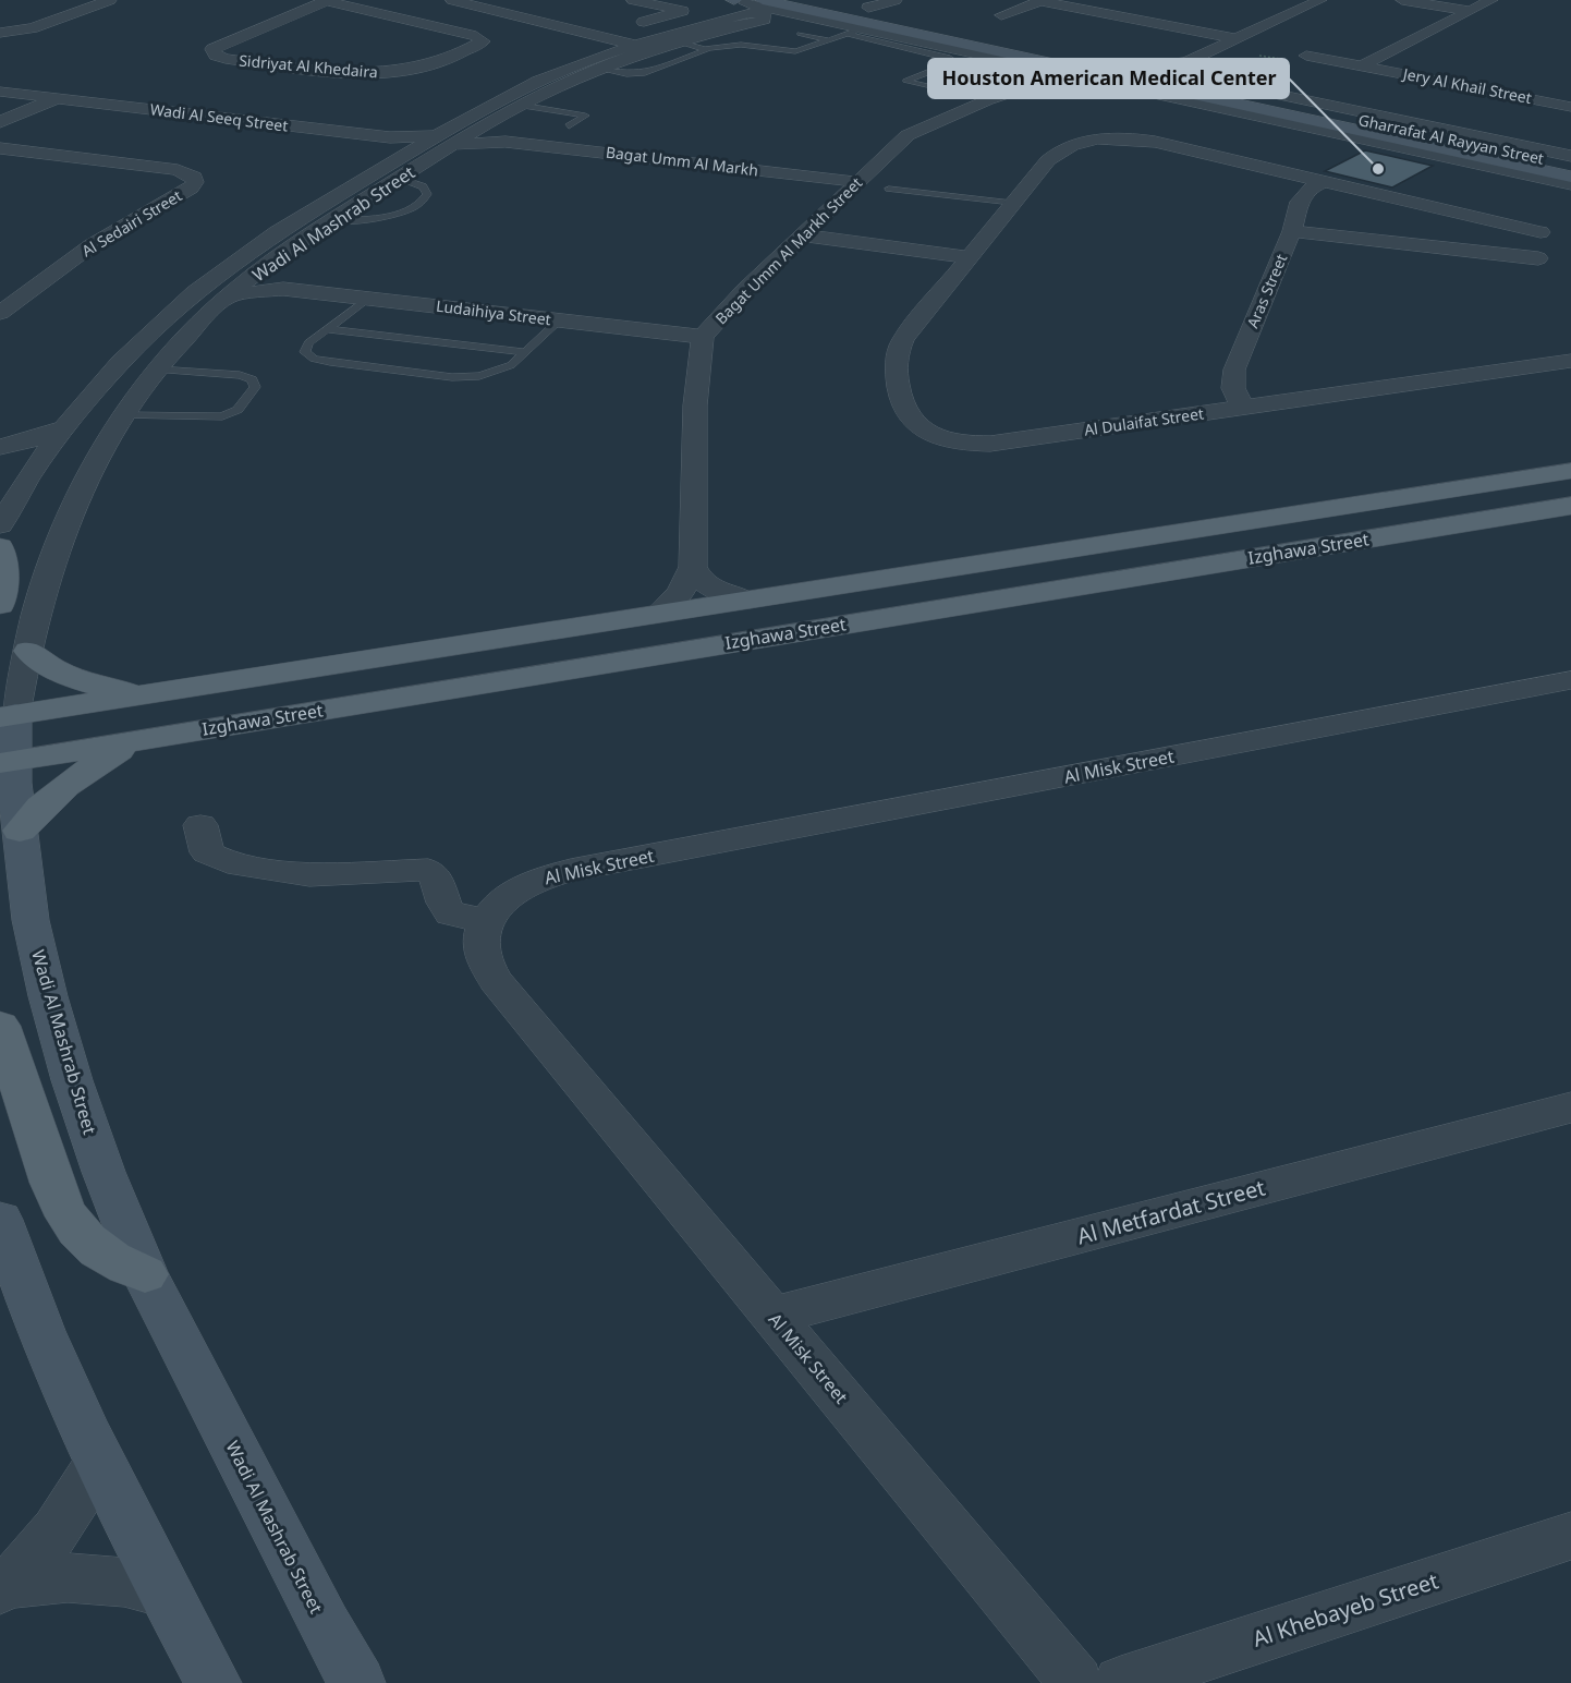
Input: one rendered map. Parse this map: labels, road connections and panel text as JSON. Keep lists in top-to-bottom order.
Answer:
{
  "streets": {
    "main road": ["Gharrafat Al Rayyan Street", "Wadi Al Mashrab Street", "Izghawa Street"],
    "street": [
      "Sidriyat Al Khedaira",
      "Jery Al Khail Street",
      "Wadi Al Seeq Street",
      "Bagat Umm Al Markh",
      "Al Sedairi Street",
      "Bagat Umm Al Markh Street",
      "Aras Street",
      "Ludaihiya Street",
      "Al Dulaifat Street",
      "Al Misk Street",
      "Al Metfardat Street",
      "Al Khebayeb Street"
    ]
  },
  "crossings": [
    ["Wadi Al Seeq Street", "Bagat Umm Al Markh"],
    ["Wadi Al Seeq Street", "Wadi Al Mashrab Street"],
    ["Gharrafat Al Rayyan Street", "Wadi Al Mashrab Street"],
    ["Gharrafat Al Rayyan Street", "Bagat Umm Al Markh Street"],
    ["Bagat Umm Al Markh", "Wadi Al Mashrab Street"],
    ["Bagat Umm Al Markh", "Bagat Umm Al Markh Street"],
    ["Wadi Al Mashrab Street", "Ludaihiya Street"],
    ["Wadi Al Mashrab Street", "Izghawa Street"],
    ["Bagat Umm Al Markh Street", "Ludaihiya Street"],
    ["Bagat Umm Al Markh Street", "Izghawa Street"],
    ["Aras Street", "Al Dulaifat Street"],
    ["Al Misk Street", "Al Metfardat Street"]
  ],
  "places": ["Houston American Medical Center"]
}
